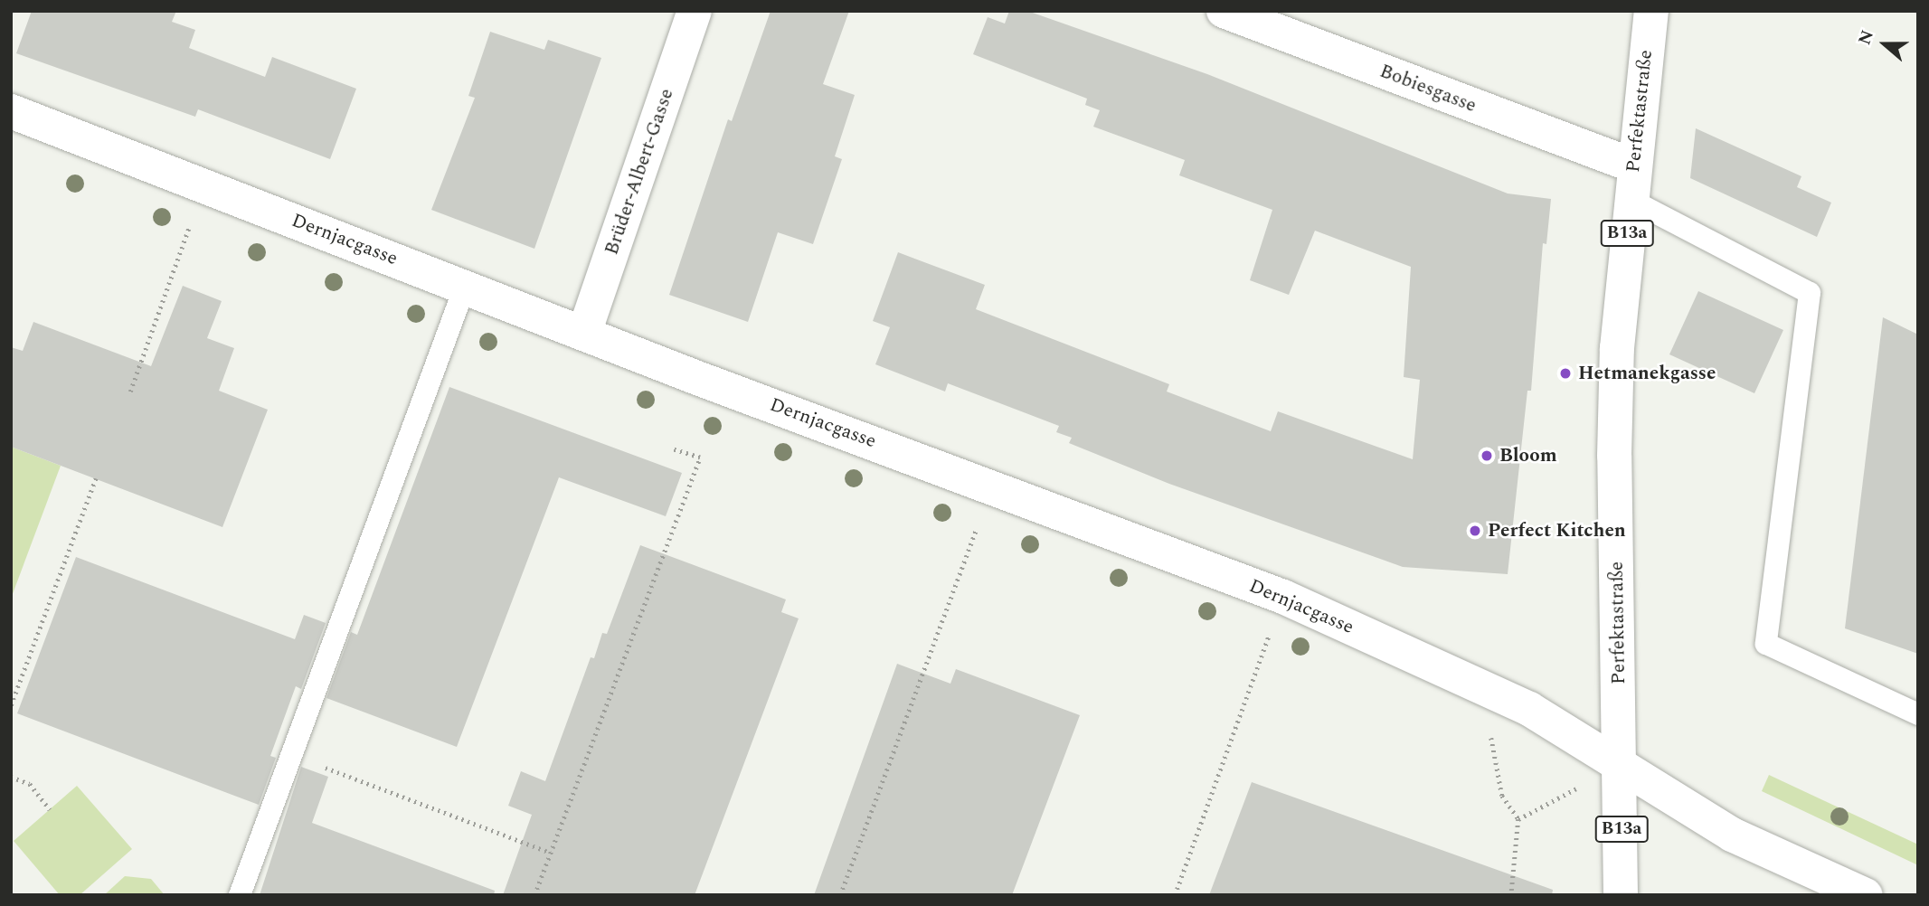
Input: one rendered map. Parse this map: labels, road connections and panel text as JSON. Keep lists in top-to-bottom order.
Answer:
{
  "streets": {
    "street": [
      "Bobiesgasse",
      "Perfektastraße",
      "Brüder-Albert-Gasse",
      "B13a",
      "Dernjacgasse"
    ]
  },
  "crossings": [
    ["Bobiesgasse", "Perfektastraße"],
    ["Perfektastraße", "Dernjacgasse"],
    ["Brüder-Albert-Gasse", "Dernjacgasse"]
  ],
  "places": ["Hetmanekgasse", "Bloom", "Perfect Kitchen"],
  "north": "left"
}
